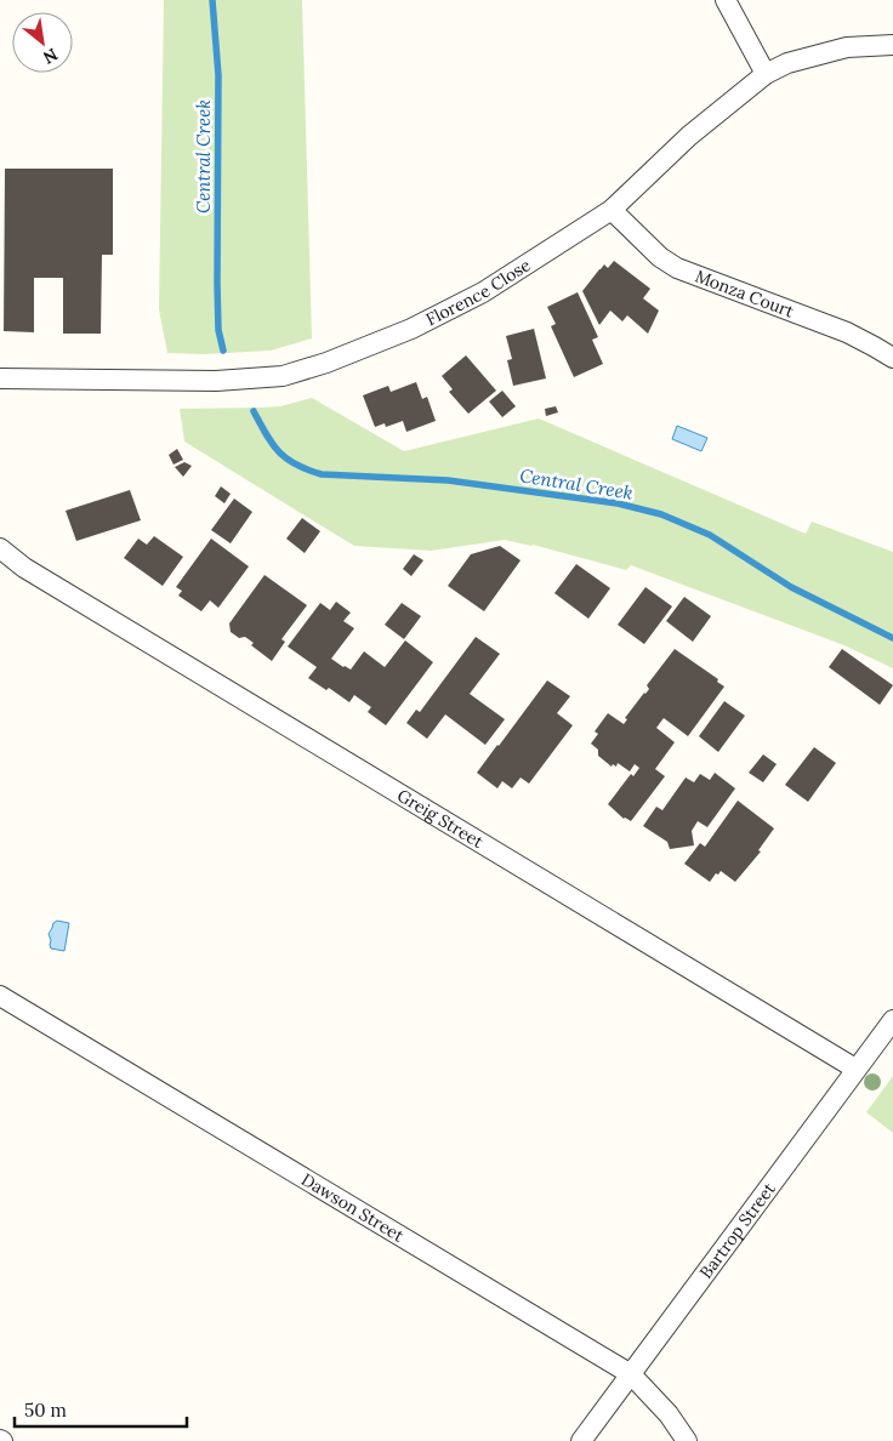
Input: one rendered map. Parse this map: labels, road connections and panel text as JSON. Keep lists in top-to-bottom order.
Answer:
{
  "streets": {
    "street": [
      "Florence Close",
      "Monza Court",
      "Greig Street",
      "Dawson Street",
      "Bartrop Street"
    ]
  },
  "crossings": [
    ["Florence Close", "Monza Court"],
    ["Greig Street", "Bartrop Street"],
    ["Dawson Street", "Bartrop Street"]
  ],
  "water": ["Central Creek"],
  "scale_bar": "50 m",
  "north": "bottom right"
}
